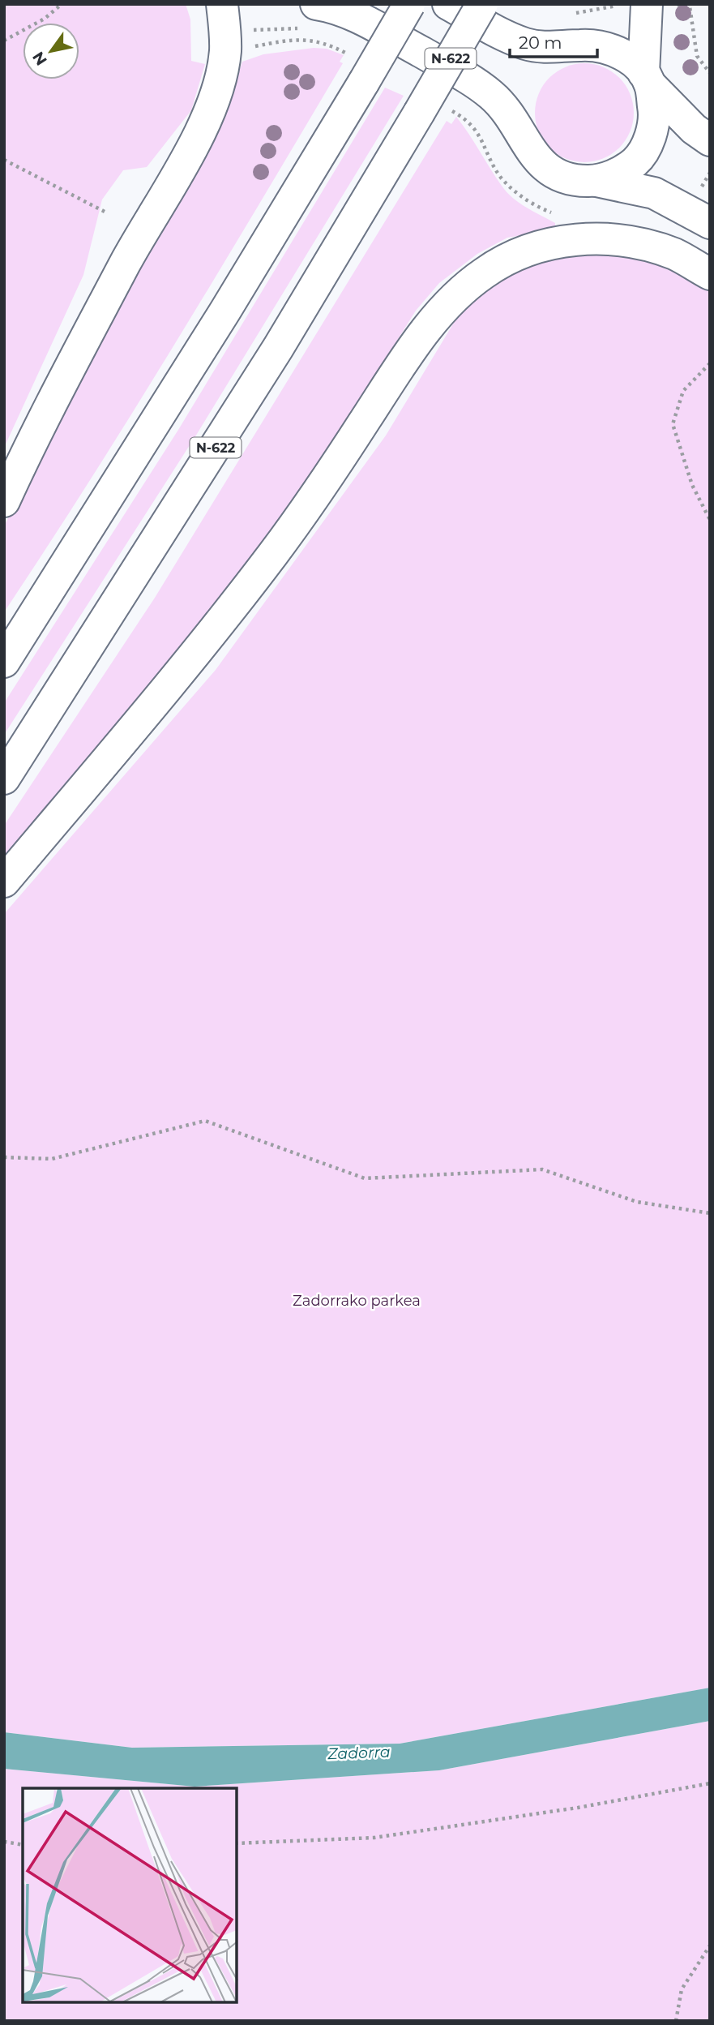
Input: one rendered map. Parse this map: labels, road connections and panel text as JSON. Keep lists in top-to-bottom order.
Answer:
{
  "streets": {
    "main road": ["N-622"]
  },
  "water": ["Zadorra"],
  "parks": ["Zadorrako parkea"],
  "scale_bar": "20 m",
  "north": "bottom left"
}
